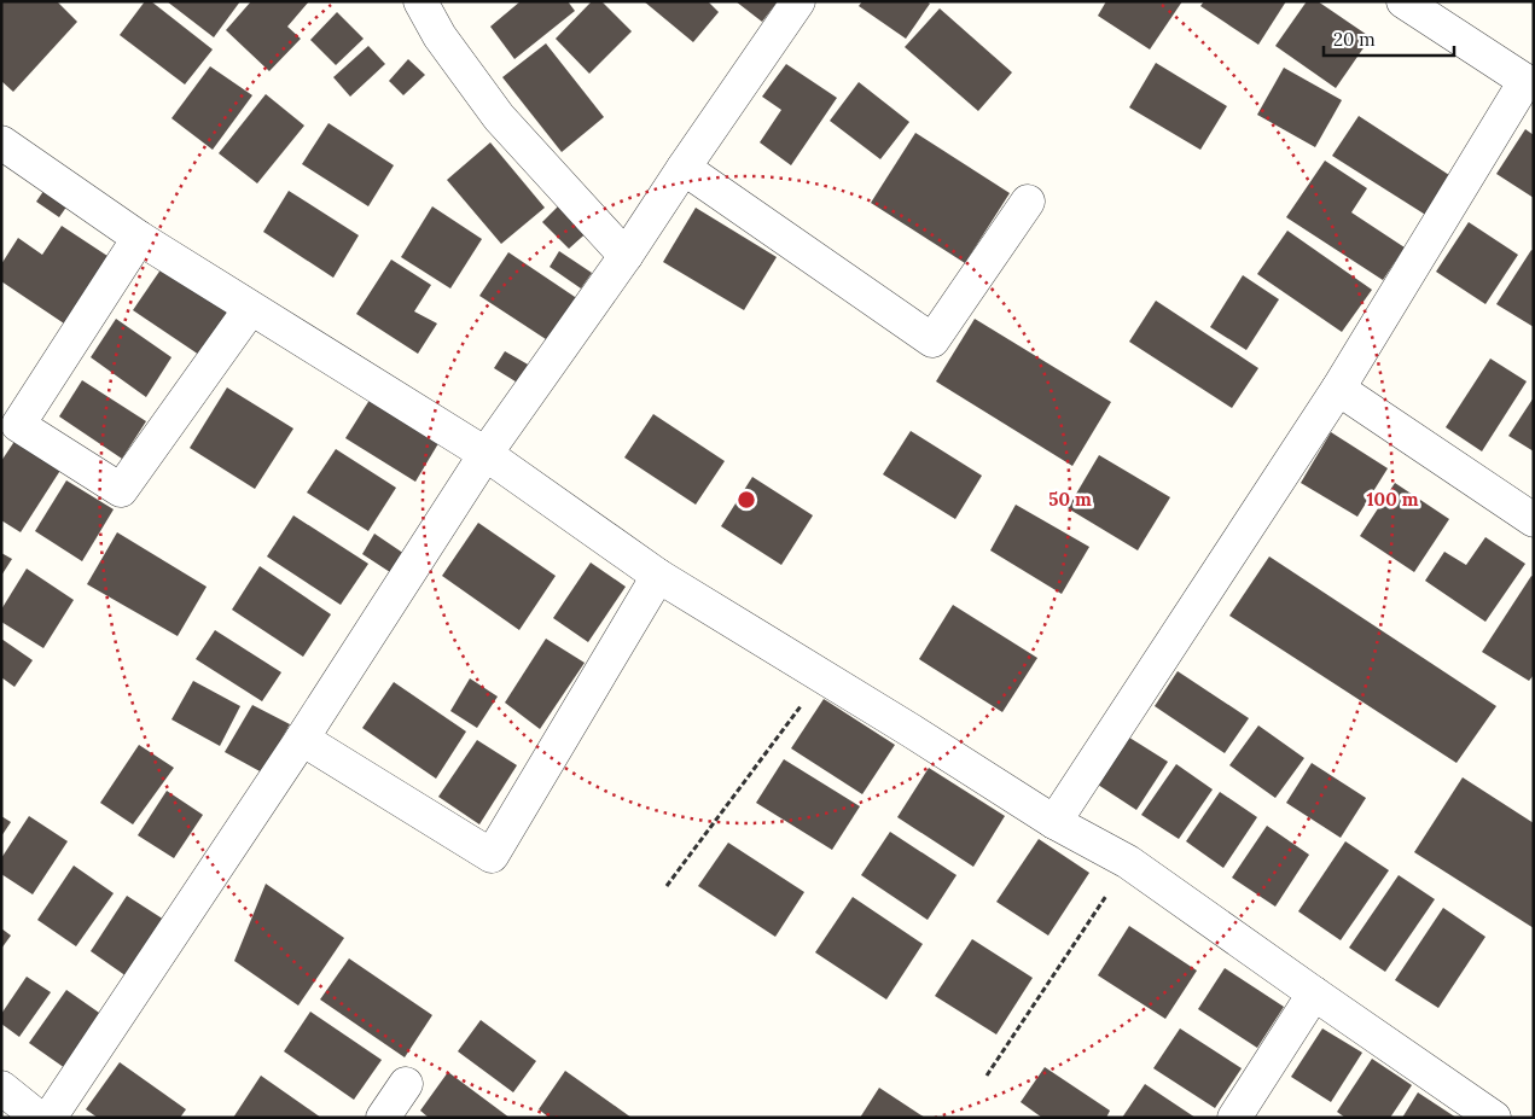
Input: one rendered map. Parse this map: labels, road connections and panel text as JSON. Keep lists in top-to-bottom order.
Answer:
{
  "scale_bar": "20 m",
  "rings": ["50 m", "100 m"]
}
